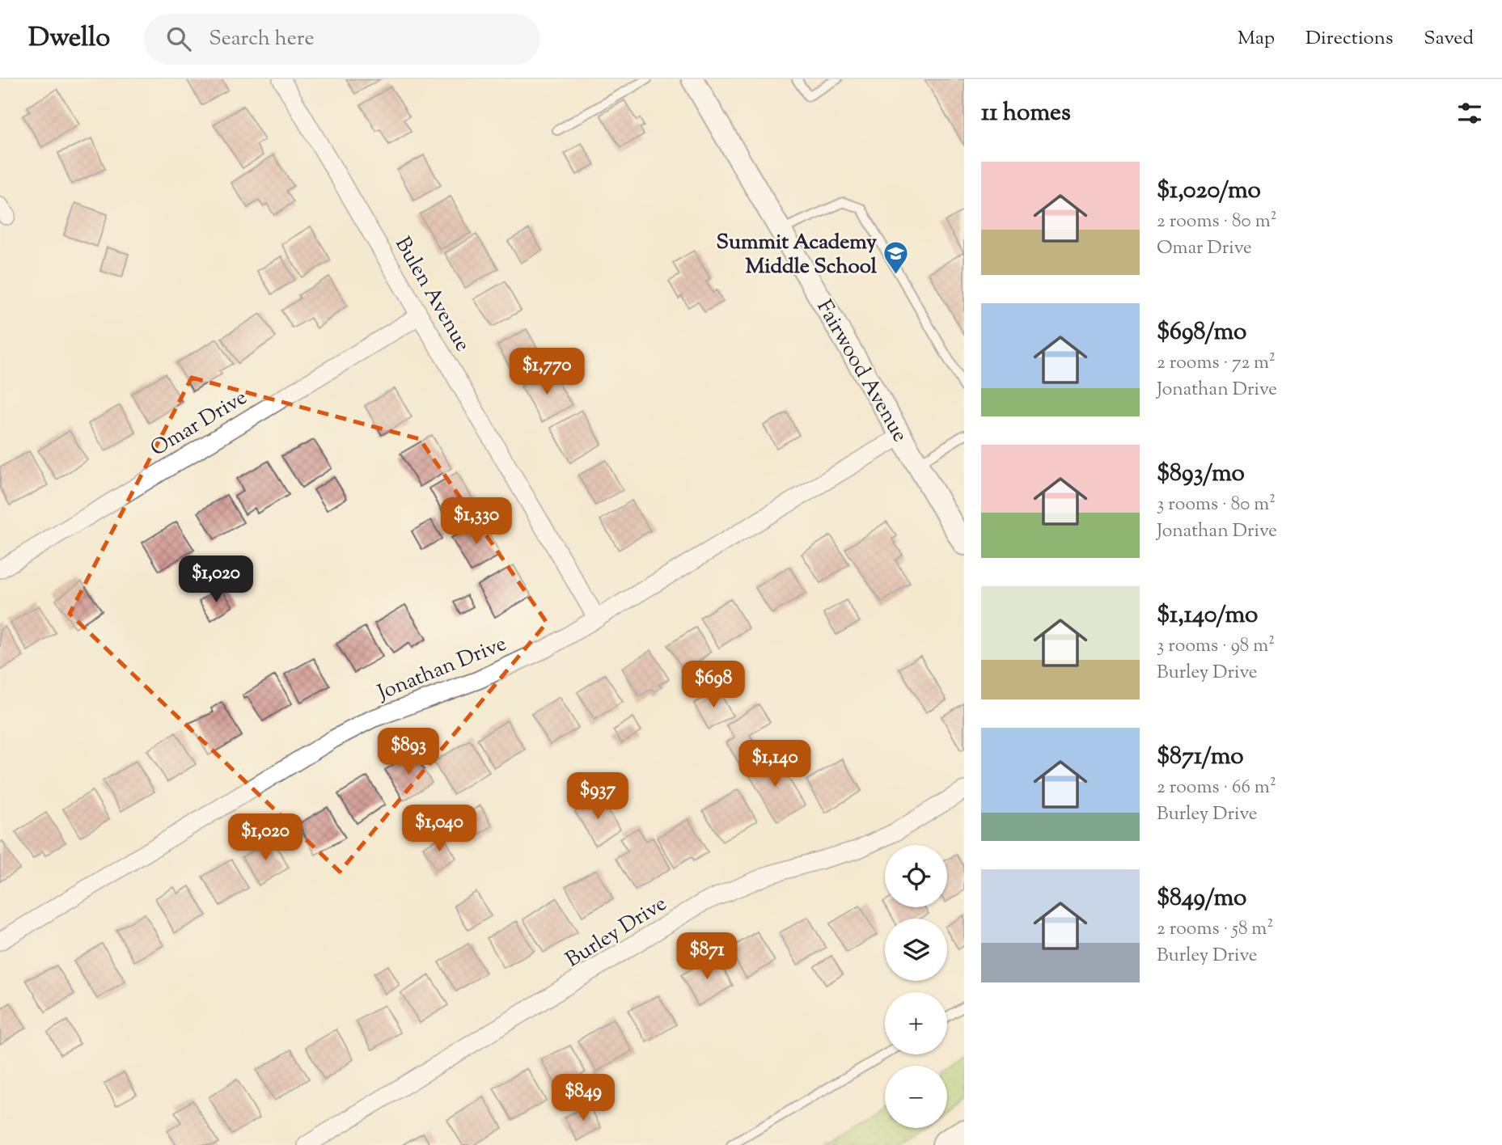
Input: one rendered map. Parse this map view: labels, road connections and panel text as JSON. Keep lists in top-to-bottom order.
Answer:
{
  "streets": {
    "street": [
      "Bulen Avenue",
      "Fairwood Avenue",
      "Omar Drive",
      "Jonathan Drive",
      "Burley Drive"
    ]
  },
  "crossings": [
    ["Bulen Avenue", "Omar Drive"],
    ["Bulen Avenue", "Jonathan Drive"],
    ["Fairwood Avenue", "Jonathan Drive"]
  ],
  "places": {
    "school or university": ["Summit Academy Middle School"]
  },
  "page": {
    "header": "Dwello",
    "search": "Search here",
    "nav": ["Map", "Directions", "Saved"],
    "heading": "11 homes",
    "list": [
      {
        "name": "$1,020/mo",
        "note": "2 rooms · 80 m² · Omar Drive"
      },
      {
        "name": "$698/mo",
        "note": "2 rooms · 72 m² · Jonathan Drive"
      },
      {
        "name": "$893/mo",
        "note": "3 rooms · 80 m² · Jonathan Drive"
      },
      {
        "name": "$1,140/mo",
        "note": "3 rooms · 98 m² · Burley Drive"
      },
      {
        "name": "$871/mo",
        "note": "2 rooms · 66 m² · Burley Drive"
      },
      {
        "name": "$849/mo",
        "note": "2 rooms · 58 m² · Burley Drive"
      }
    ],
    "price": [
      "$1,770",
      "$1,330",
      "$1,020",
      "$698",
      "$893",
      "$1,140",
      "$937",
      "$1,040",
      "$1,020",
      "$871",
      "$849"
    ],
    "map_buttons": ["+", "−"]
  }
}
